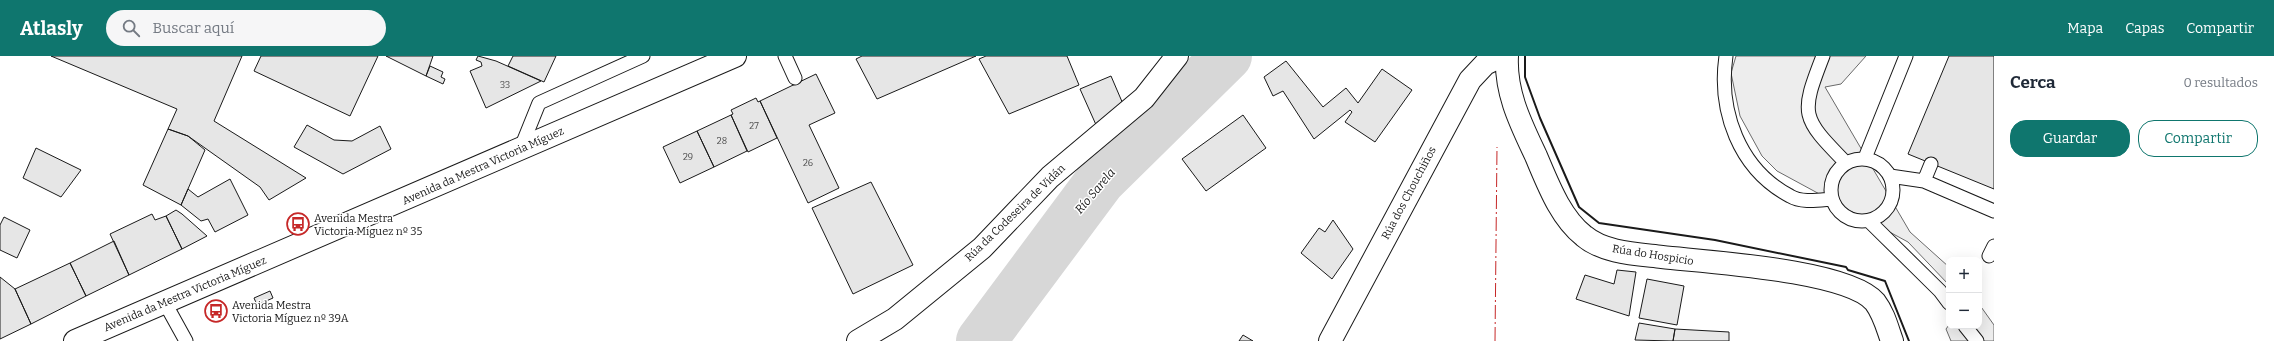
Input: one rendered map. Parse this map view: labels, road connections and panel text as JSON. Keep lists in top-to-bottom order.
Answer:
{
  "streets": {
    "street": [
      "Avenida da Mestra Victoria Míguez",
      "Rúa dos Chouchiños",
      "Rúa da Codeseira de Vidán",
      "Rúa do Hospicio"
    ]
  },
  "water": ["Río Sarela"],
  "places": {
    "bus stop": ["Avenida Mestra Victoria Míguez nº 35", "Avenida Mestra Victoria Míguez nº 39A"]
  },
  "house_numbers": [
    "33",
    "27",
    "28",
    "29",
    "26"
  ],
  "page": {
    "header": "Atlasly",
    "search": "Buscar aquí",
    "nav": ["Mapa", "Capas", "Compartir"],
    "heading": ["Cerca", "0 resultados"],
    "buttons": ["Guardar", "Compartir"],
    "map_buttons": ["+", "−"]
  }
}
